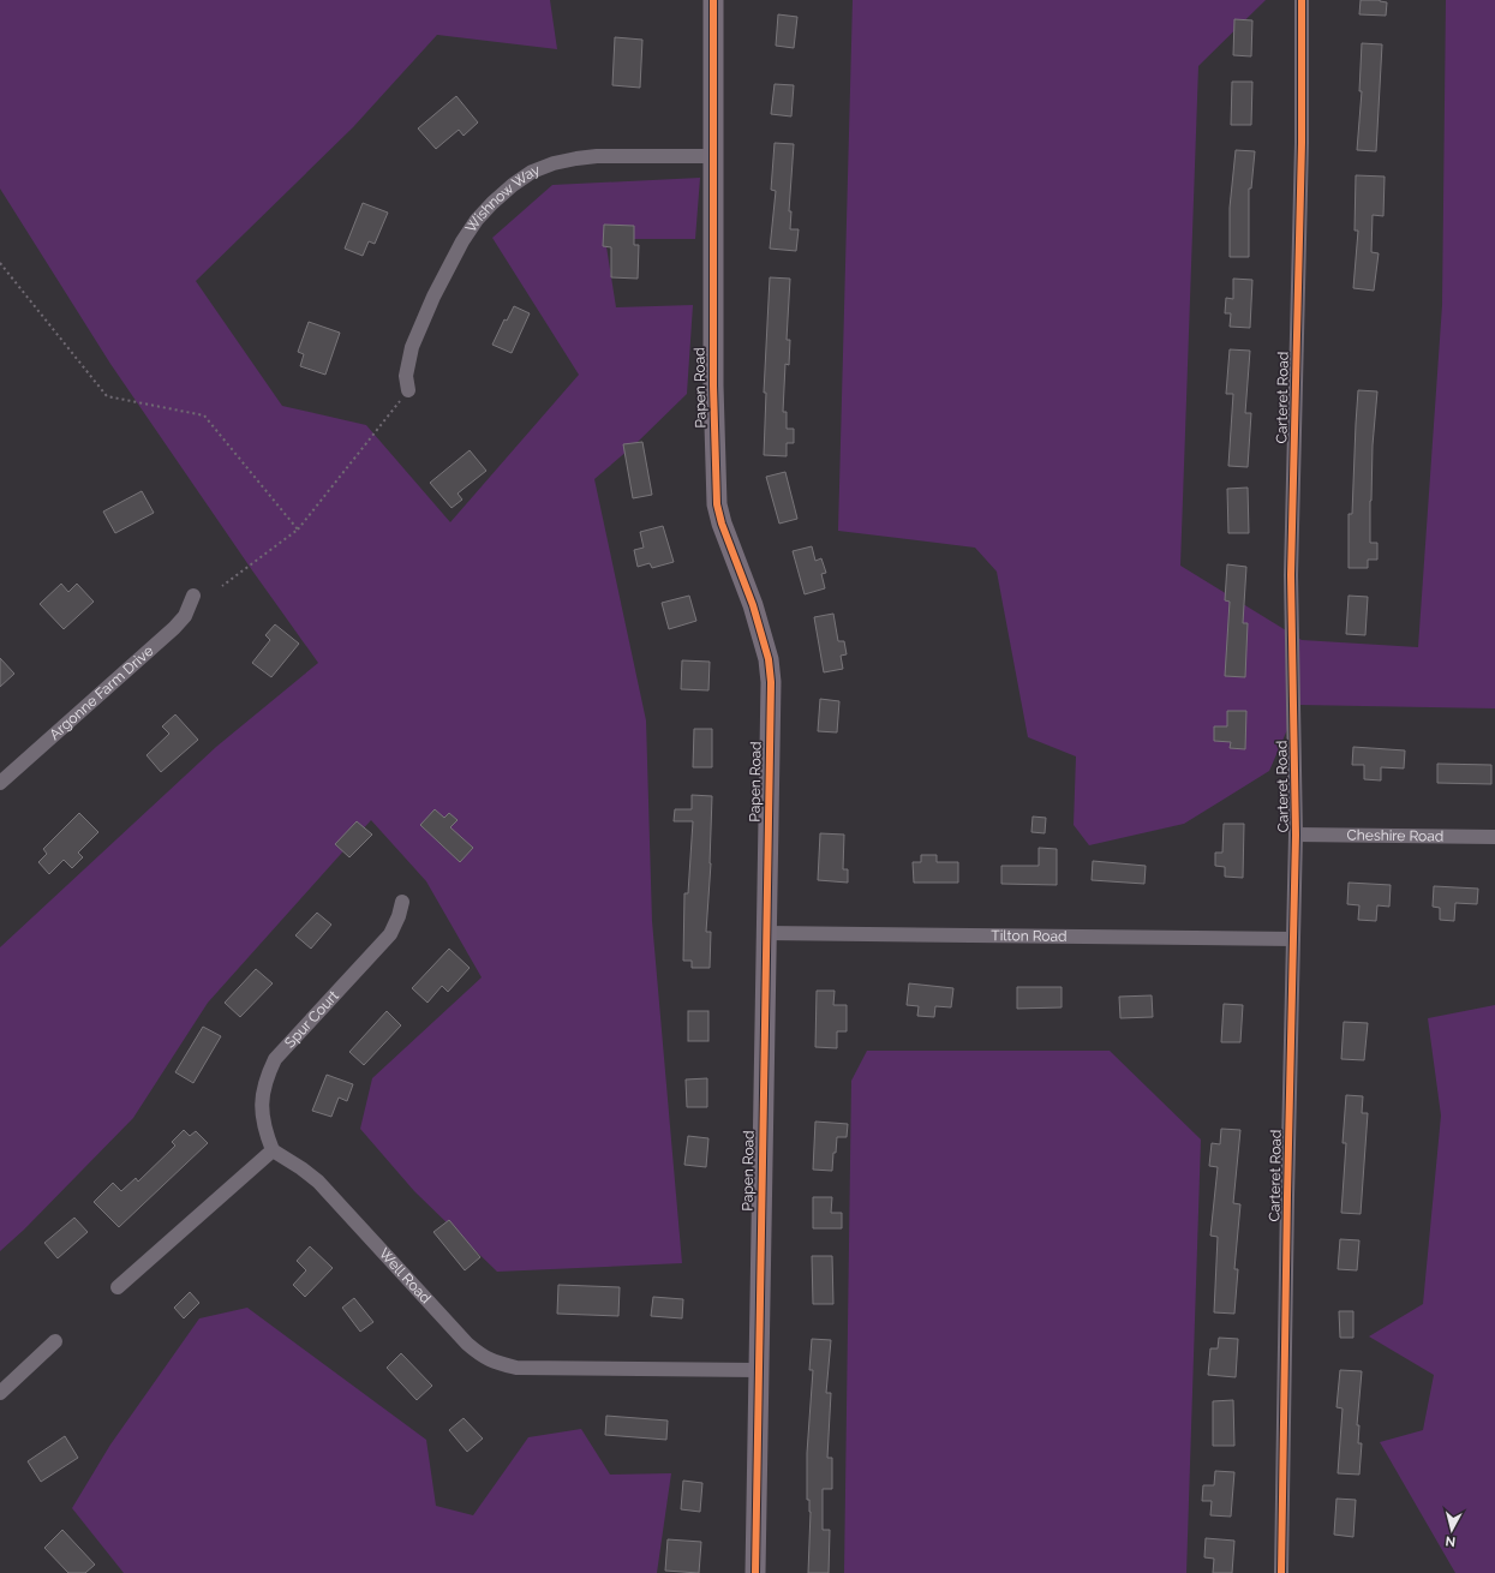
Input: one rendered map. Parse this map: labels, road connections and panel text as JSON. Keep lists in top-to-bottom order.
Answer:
{
  "streets": {
    "street": [
      "Wishnow Way",
      "Papen Road",
      "Carteret Road",
      "Argonne Farm Drive",
      "Cheshire Road",
      "Tilton Road",
      "Spur Court",
      "Well Road"
    ]
  },
  "crossings": [
    ["Wishnow Way", "Papen Road"],
    ["Papen Road", "Tilton Road"],
    ["Papen Road", "Well Road"],
    ["Carteret Road", "Cheshire Road"],
    ["Carteret Road", "Tilton Road"],
    ["Spur Court", "Well Road"]
  ],
  "north": "bottom"
}
